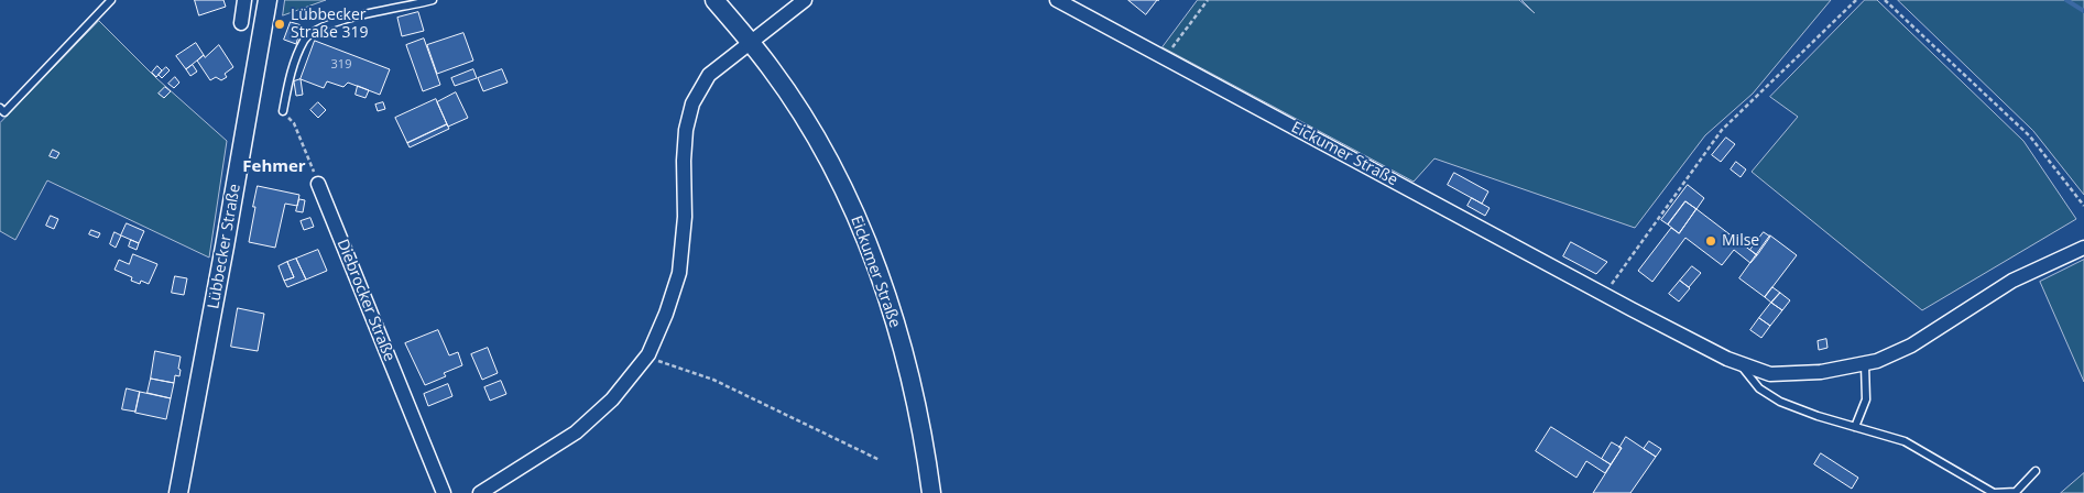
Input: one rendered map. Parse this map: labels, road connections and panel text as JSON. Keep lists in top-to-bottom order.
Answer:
{
  "streets": {
    "main road": ["Eickumer Straße", "Lübbecker Straße"],
    "street": ["Diebrocker Straße"]
  },
  "districts": ["Fehmer"],
  "places": ["Lübbecker Straße 319", "Milse"],
  "house_numbers": ["319"]
}
